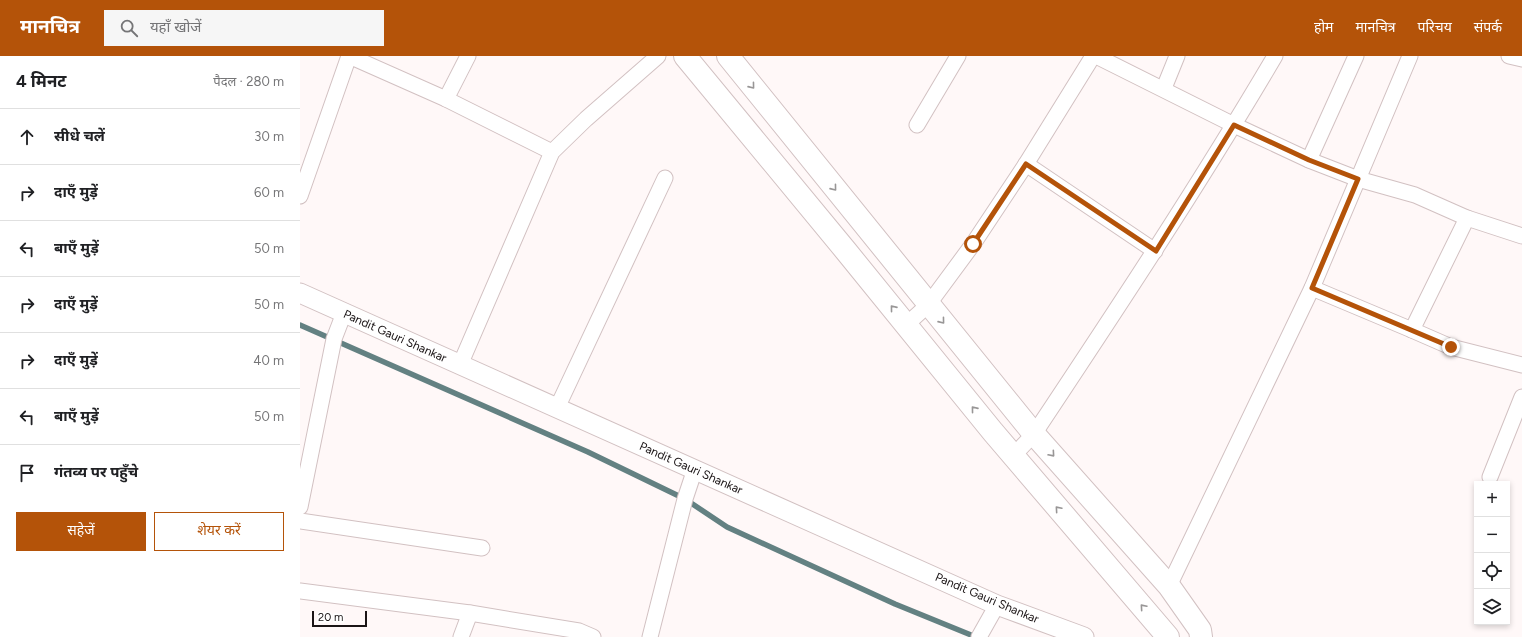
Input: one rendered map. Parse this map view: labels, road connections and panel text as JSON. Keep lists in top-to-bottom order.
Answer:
{
  "streets": {
    "street": ["Pandit Gauri Shankar"]
  },
  "scale_bar": "20 m",
  "page": {
    "header": "मानचित्र",
    "search": "यहाँ खोजें",
    "nav": [
      "होम",
      "मानचित्र",
      "परिचय",
      "संपर्क"
    ],
    "heading": ["4 मिनट", "पैदल · 280 m"],
    "list": [
      ["सीधे चलें", "30 m"],
      ["दाएँ मुड़ें", "60 m"],
      ["बाएँ मुड़ें", "50 m"],
      ["दाएँ मुड़ें", "50 m"],
      ["दाएँ मुड़ें", "40 m"],
      ["बाएँ मुड़ें", "50 m"],
      "गंतव्य पर पहुँचे"
    ],
    "map_buttons": ["+", "−"],
    "buttons": ["सहेजें", "शेयर करें"],
    "scale": "20 m"
  }
}
